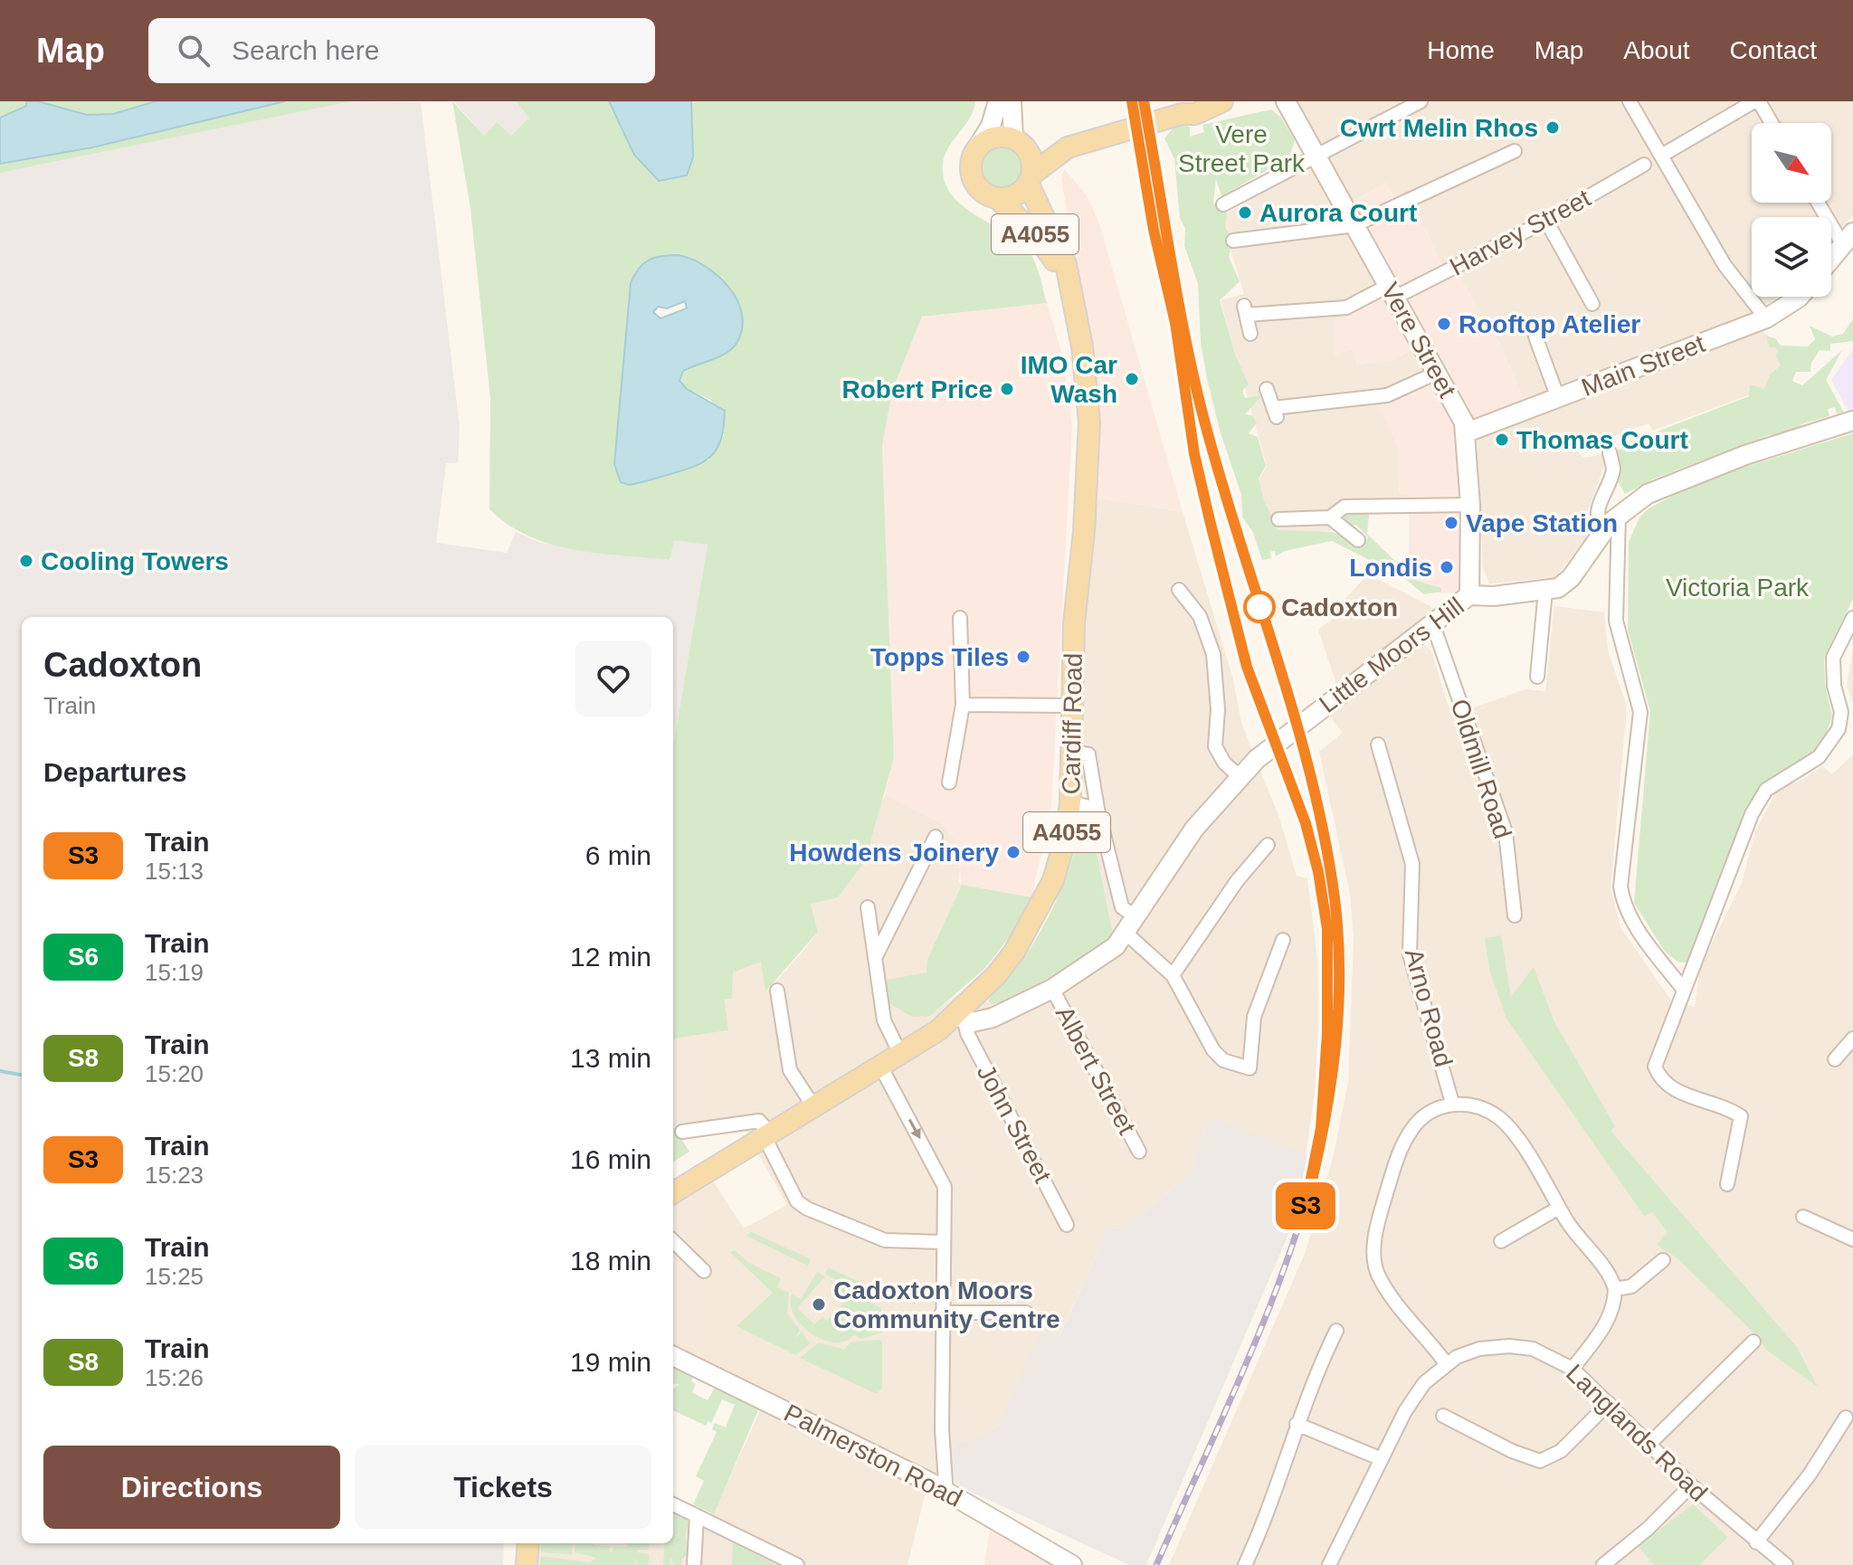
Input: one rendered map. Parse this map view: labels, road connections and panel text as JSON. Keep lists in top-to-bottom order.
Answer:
{
  "streets": {
    "main road": ["A4055", "Cardiff Road"],
    "street": [
      "Harvey Street",
      "Vere Street",
      "Main Street",
      "Little Moors Hill",
      "Oldmill Road",
      "Arno Road",
      "Albert Street",
      "John Street",
      "Langlands Road",
      "Palmerston Road"
    ]
  },
  "crossings": [
    ["Harvey Street", "Vere Street"],
    ["Vere Street", "Main Street"],
    ["Vere Street", "Little Moors Hill"],
    ["Little Moors Hill", "Cardiff Road"],
    ["Little Moors Hill", "Oldmill Road"],
    ["Little Moors Hill", "Albert Street"],
    ["Little Moors Hill", "John Street"],
    ["Cardiff Road", "John Street"]
  ],
  "parks": ["Vere Street Park", "Victoria Park"],
  "places": [
    "Cwrt Melin Rhos",
    "Aurora Court",
    "Rooftop Atelier",
    "IMO Car Wash",
    "Robert Price",
    "Thomas Court",
    "Vape Station",
    "Cooling Towers",
    "Londis",
    "Cadoxton",
    "Topps Tiles",
    "Howdens Joinery",
    "Cadoxton Moors Community Centre"
  ],
  "north": "bottom right",
  "page": {
    "header": "Map",
    "search": "Search here",
    "nav": [
      "Home",
      "Map",
      "About",
      "Contact"
    ],
    "on_map": "S3",
    "heading": [
      ["Cadoxton", "Train"],
      "Departures"
    ],
    "list": [
      {
        "mark": "S3",
        "name": "Train",
        "note": "15:13",
        "value": "6 min"
      },
      {
        "mark": "S6",
        "name": "Train",
        "note": "15:19",
        "value": "12 min"
      },
      {
        "mark": "S8",
        "name": "Train",
        "note": "15:20",
        "value": "13 min"
      },
      {
        "mark": "S3",
        "name": "Train",
        "note": "15:23",
        "value": "16 min"
      },
      {
        "mark": "S6",
        "name": "Train",
        "note": "15:25",
        "value": "18 min"
      },
      {
        "mark": "S8",
        "name": "Train",
        "note": "15:26",
        "value": "19 min"
      }
    ],
    "buttons": ["Directions", "Tickets"]
  }
}
